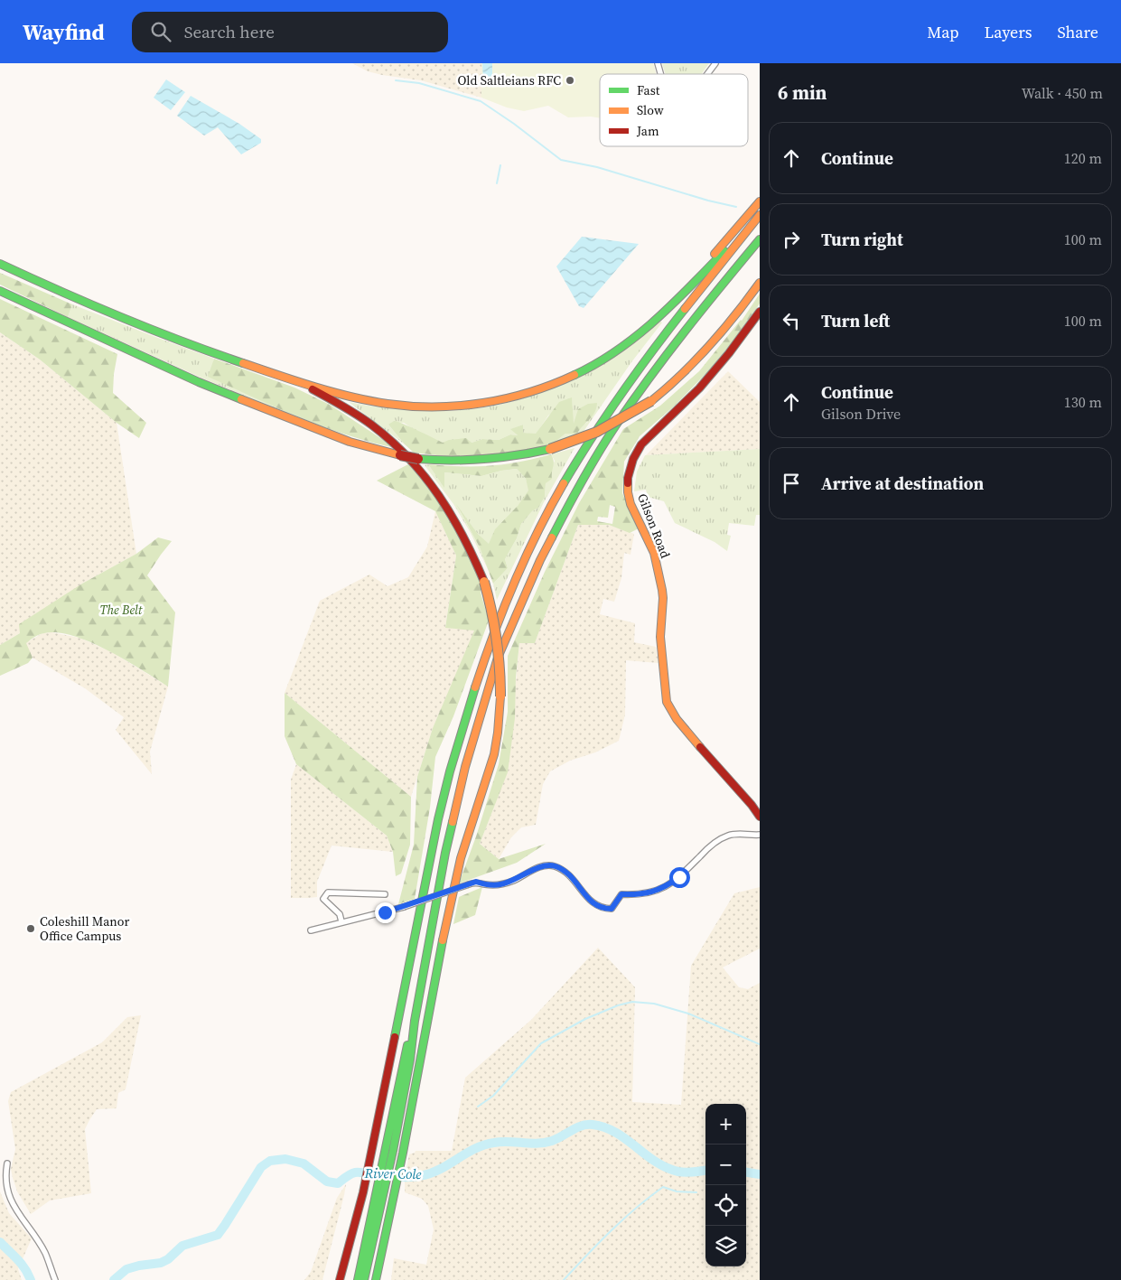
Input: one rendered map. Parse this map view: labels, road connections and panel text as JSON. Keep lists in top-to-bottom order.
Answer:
{
  "streets": {
    "main road": ["Gilson Road"]
  },
  "water": ["River Cole"],
  "parks": ["The Belt"],
  "places": ["Old Saltleians RFC", "Coleshill Manor Office Campus"],
  "legend": ["Fast", "Slow", "Jam"],
  "page": {
    "header": "Wayfind",
    "search": "Search here",
    "nav": ["Map", "Layers", "Share"],
    "heading": ["6 min", "Walk · 450 m"],
    "list": [
      ["Continue", "120 m"],
      ["Turn right", "100 m"],
      ["Turn left", "100 m"],
      ["Continue", "Gilson Drive", "130 m"],
      "Arrive at destination"
    ],
    "map_buttons": ["+", "−"]
  }
}
